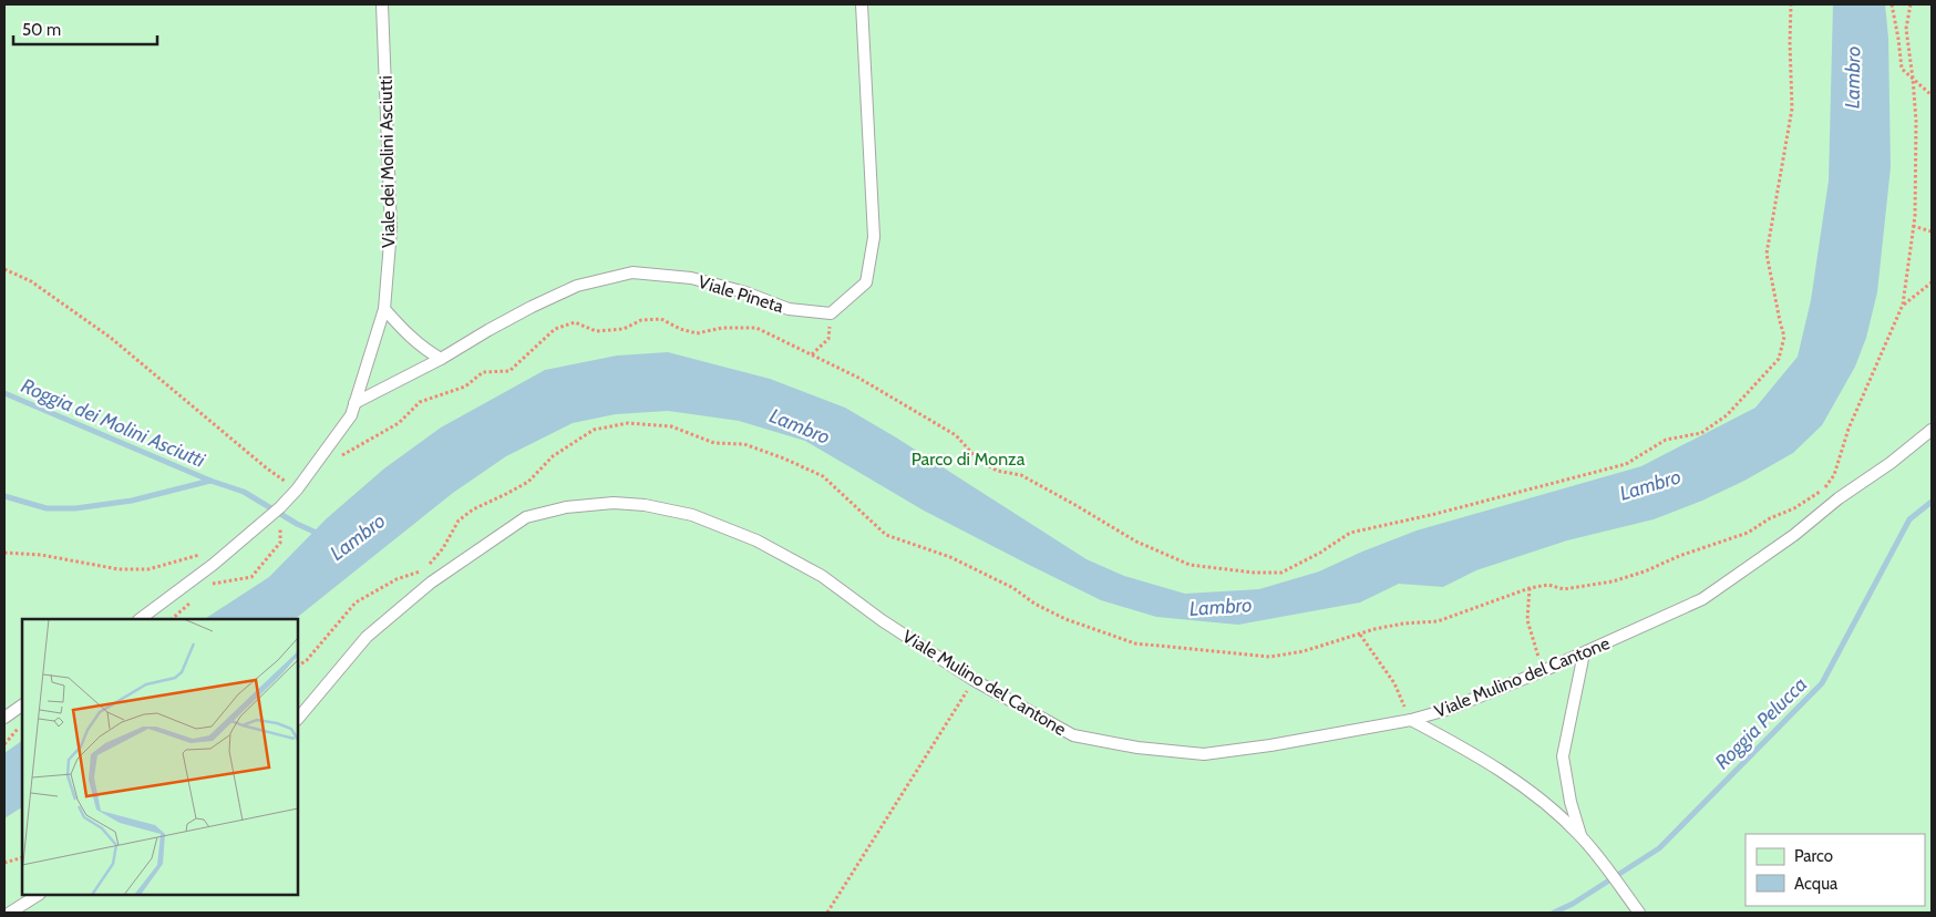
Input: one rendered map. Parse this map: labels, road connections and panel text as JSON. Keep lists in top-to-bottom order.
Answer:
{
  "streets": {
    "lane": ["Viale dei Molini Asciutti", "Viale Pineta", "Viale Mulino del Cantone"]
  },
  "crossings": [
    ["Viale dei Molini Asciutti", "Viale Pineta"]
  ],
  "water": ["Lambro", "Roggia dei Molini Asciutti", "Roggia Pelucca"],
  "parks": ["Parco di Monza"],
  "legend": ["Parco", "Acqua"],
  "scale_bar": "50 m"
}
